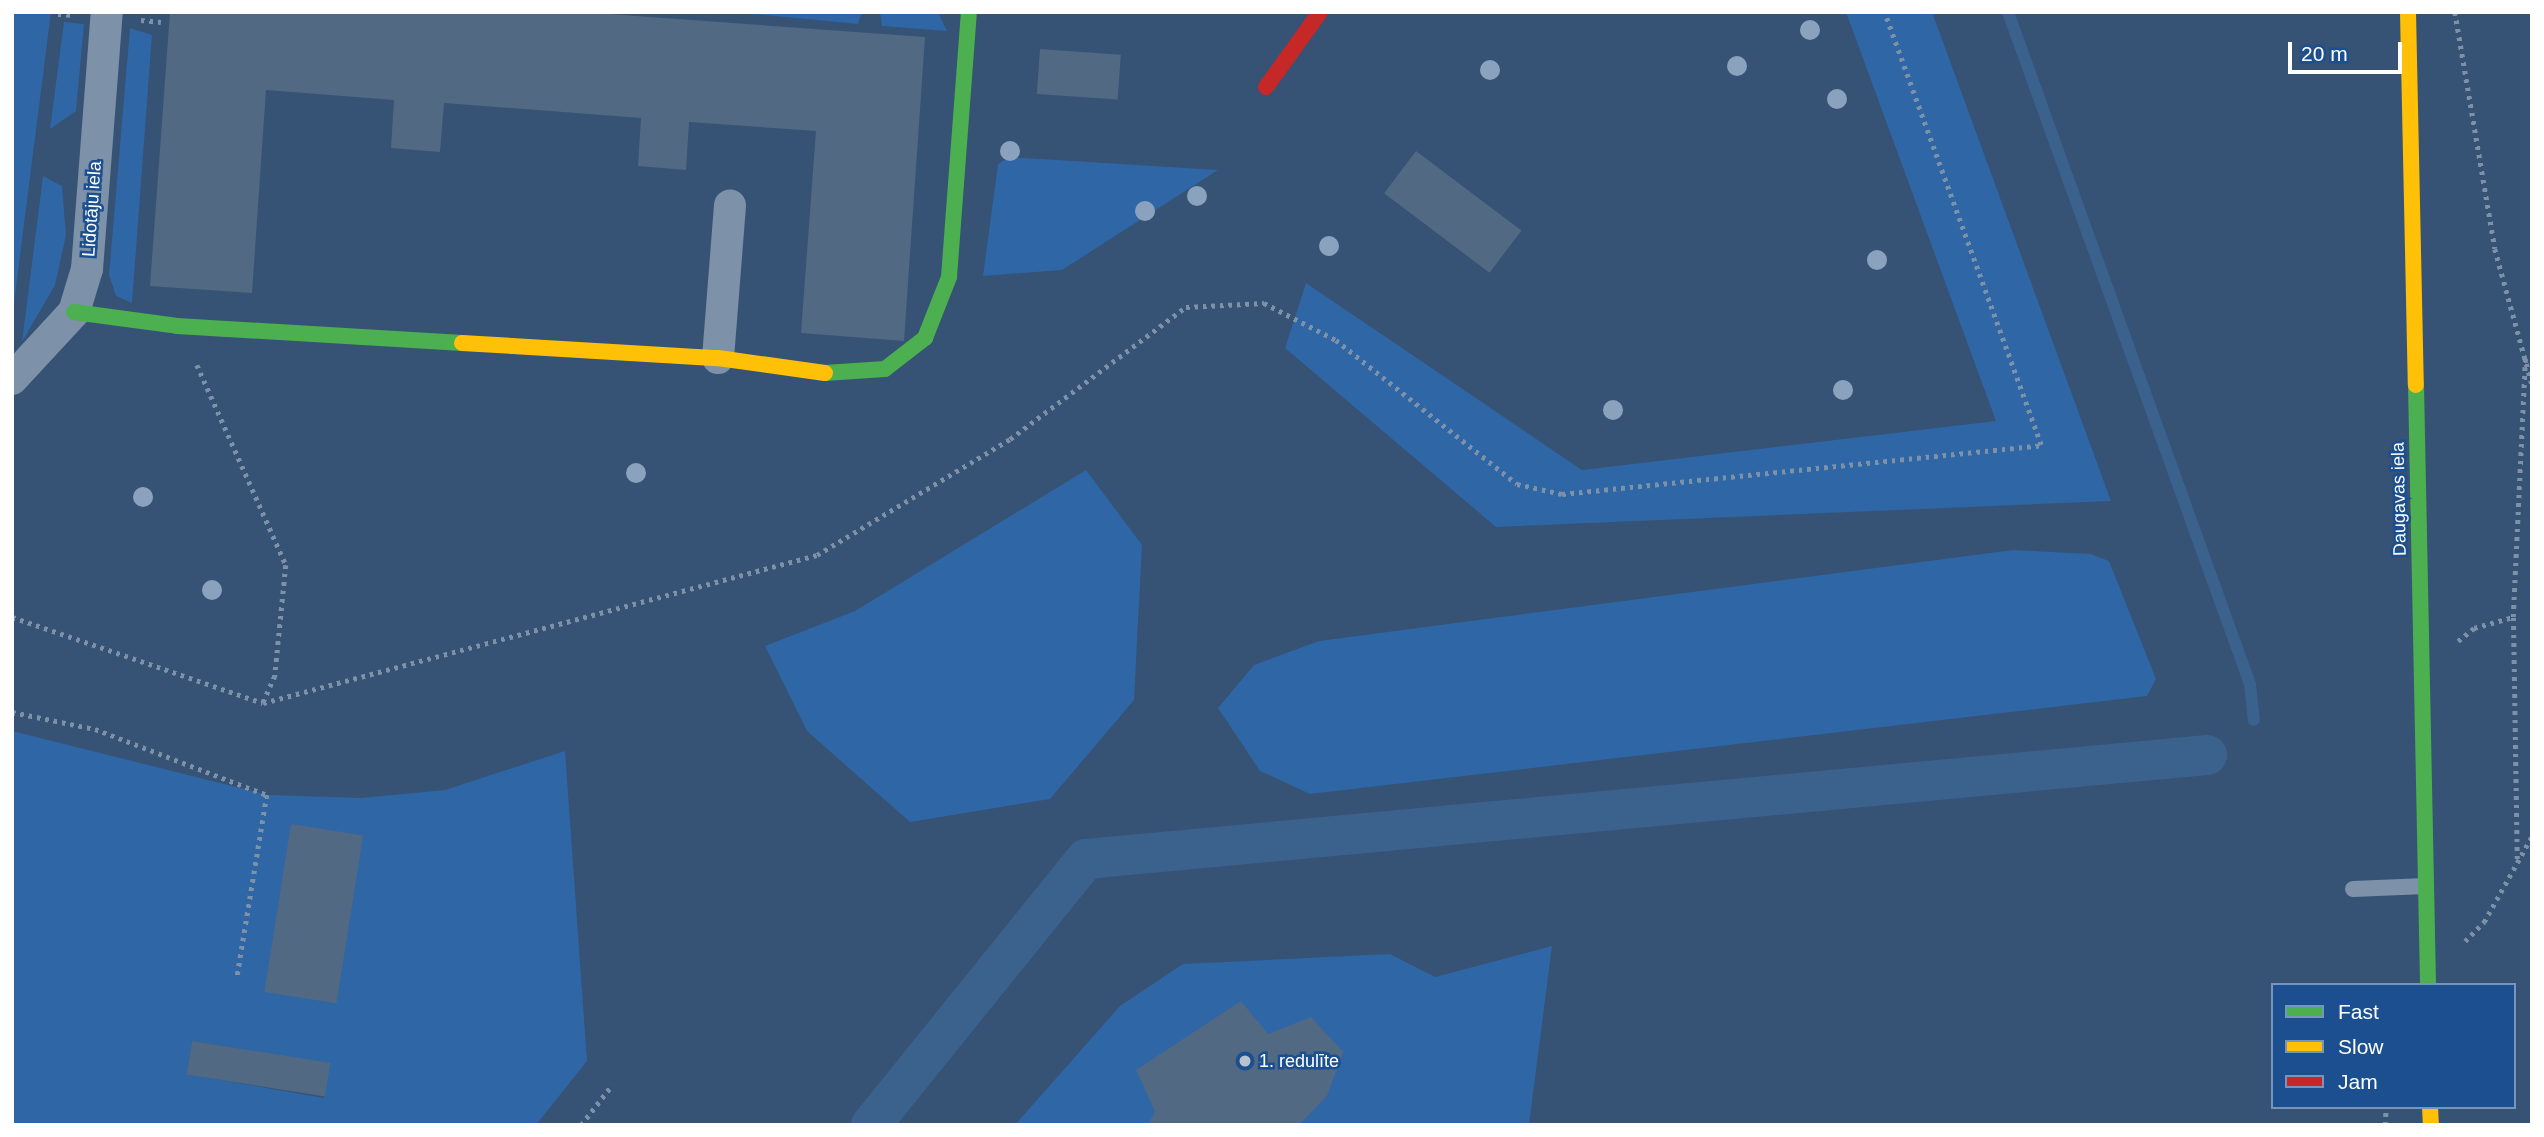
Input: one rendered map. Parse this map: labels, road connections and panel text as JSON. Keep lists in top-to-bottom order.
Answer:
{
  "streets": {
    "street": ["Lidotāju iela", "Daugavas iela"]
  },
  "places": ["1. redulīte"],
  "legend": ["Fast", "Slow", "Jam"],
  "scale_bar": "20 m"
}
